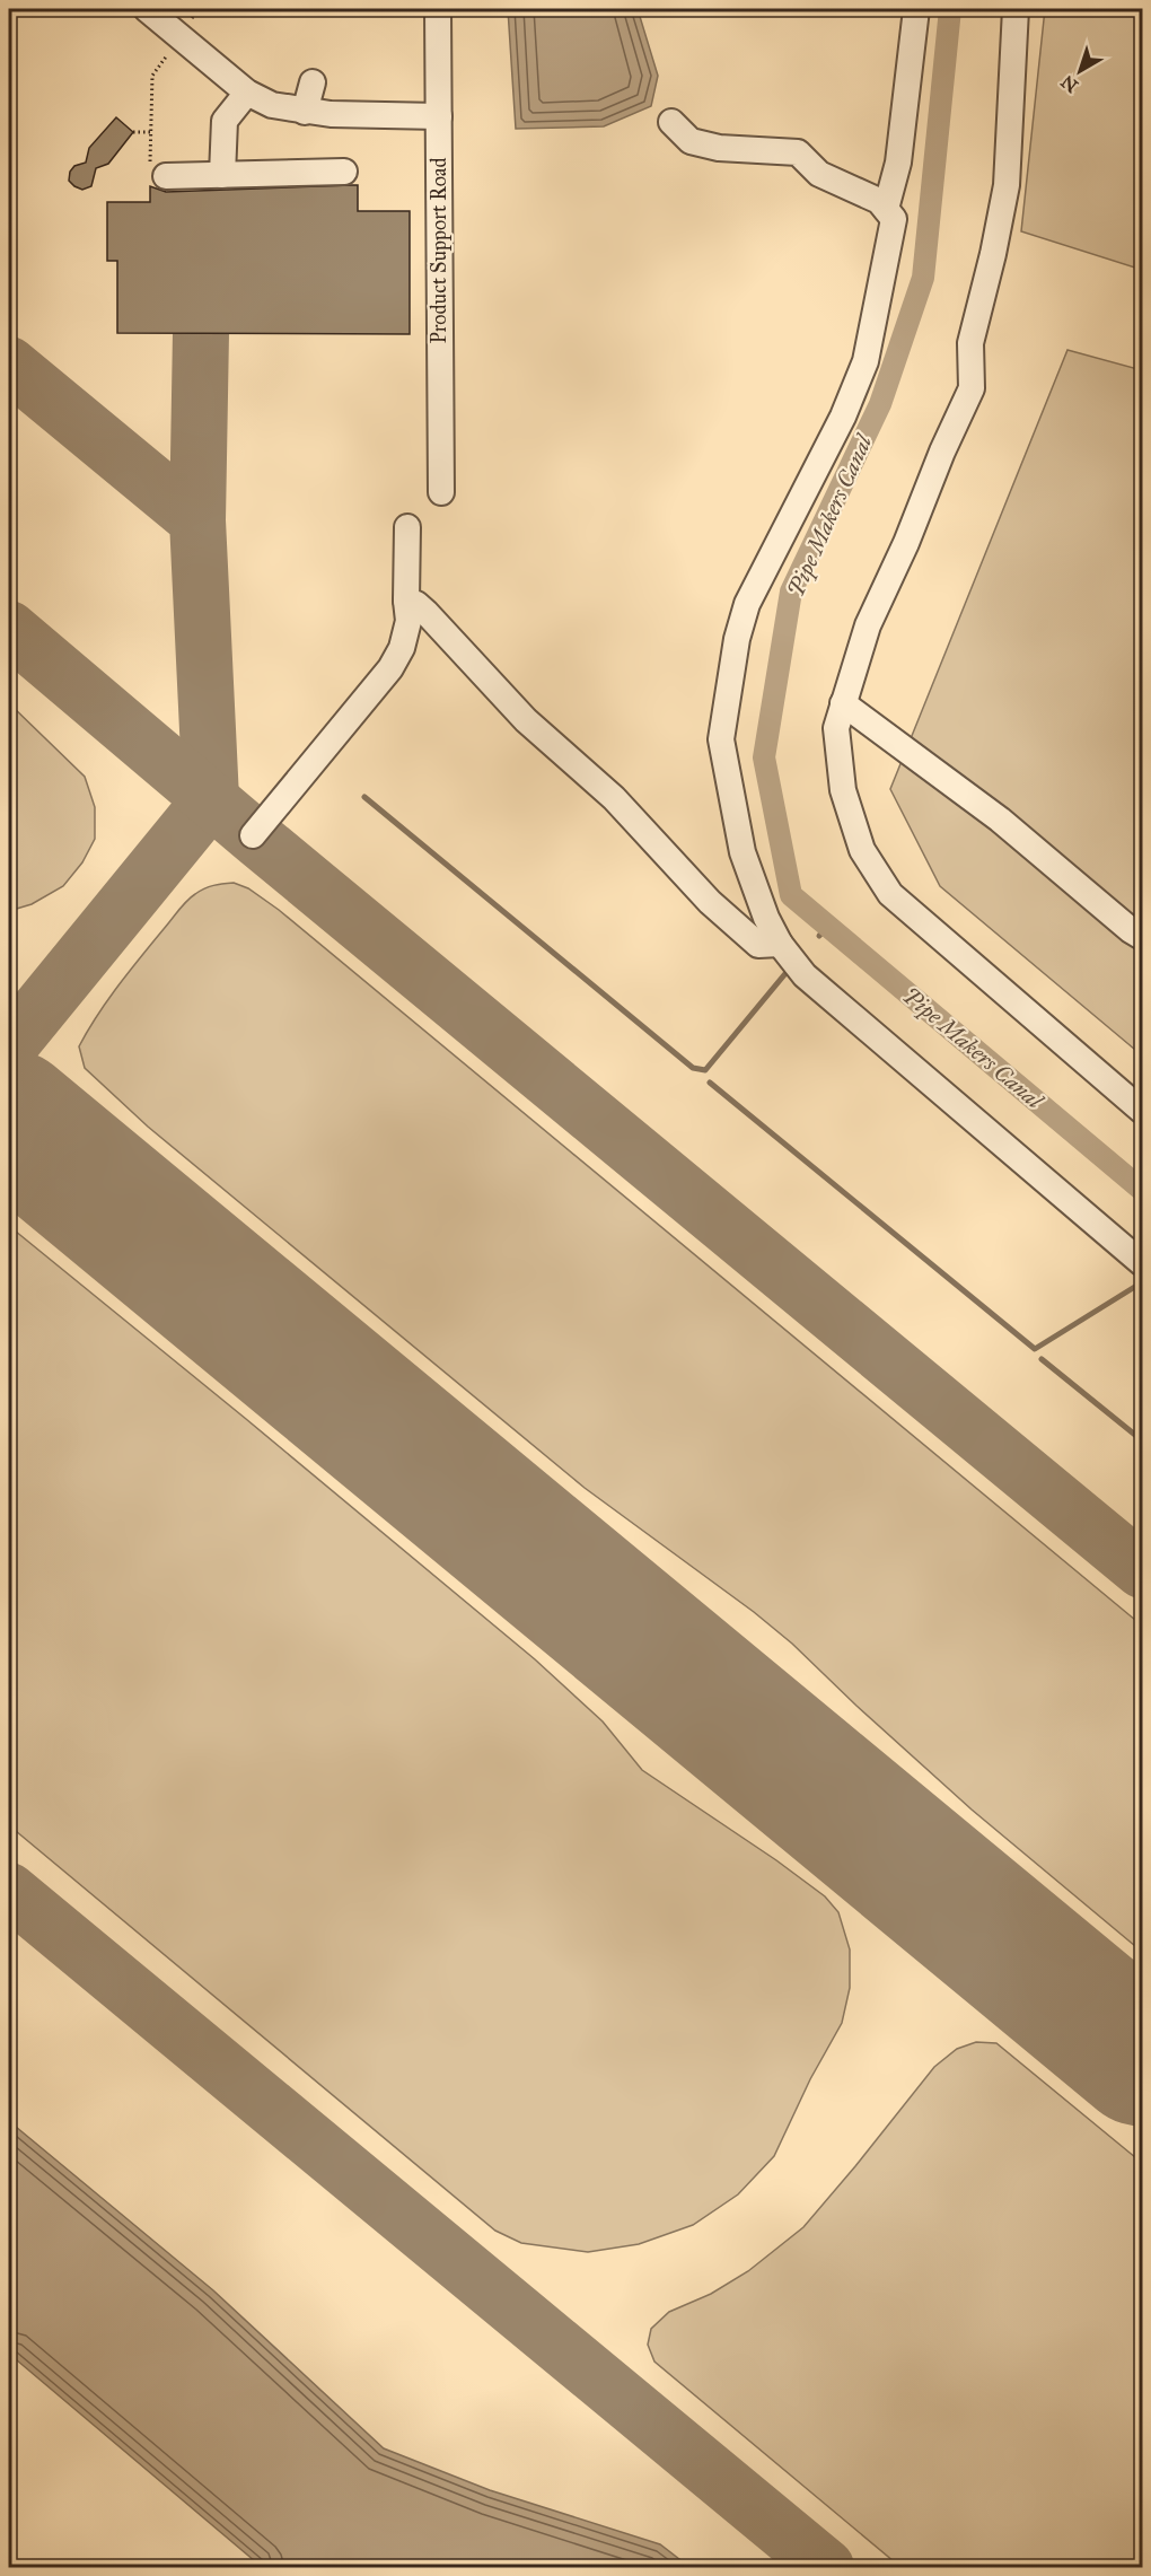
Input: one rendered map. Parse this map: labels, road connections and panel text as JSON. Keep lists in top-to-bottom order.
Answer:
{
  "streets": {
    "street": ["Product Support Road"]
  },
  "water": ["Pipe Makers Canal"],
  "north": "bottom left"
}
